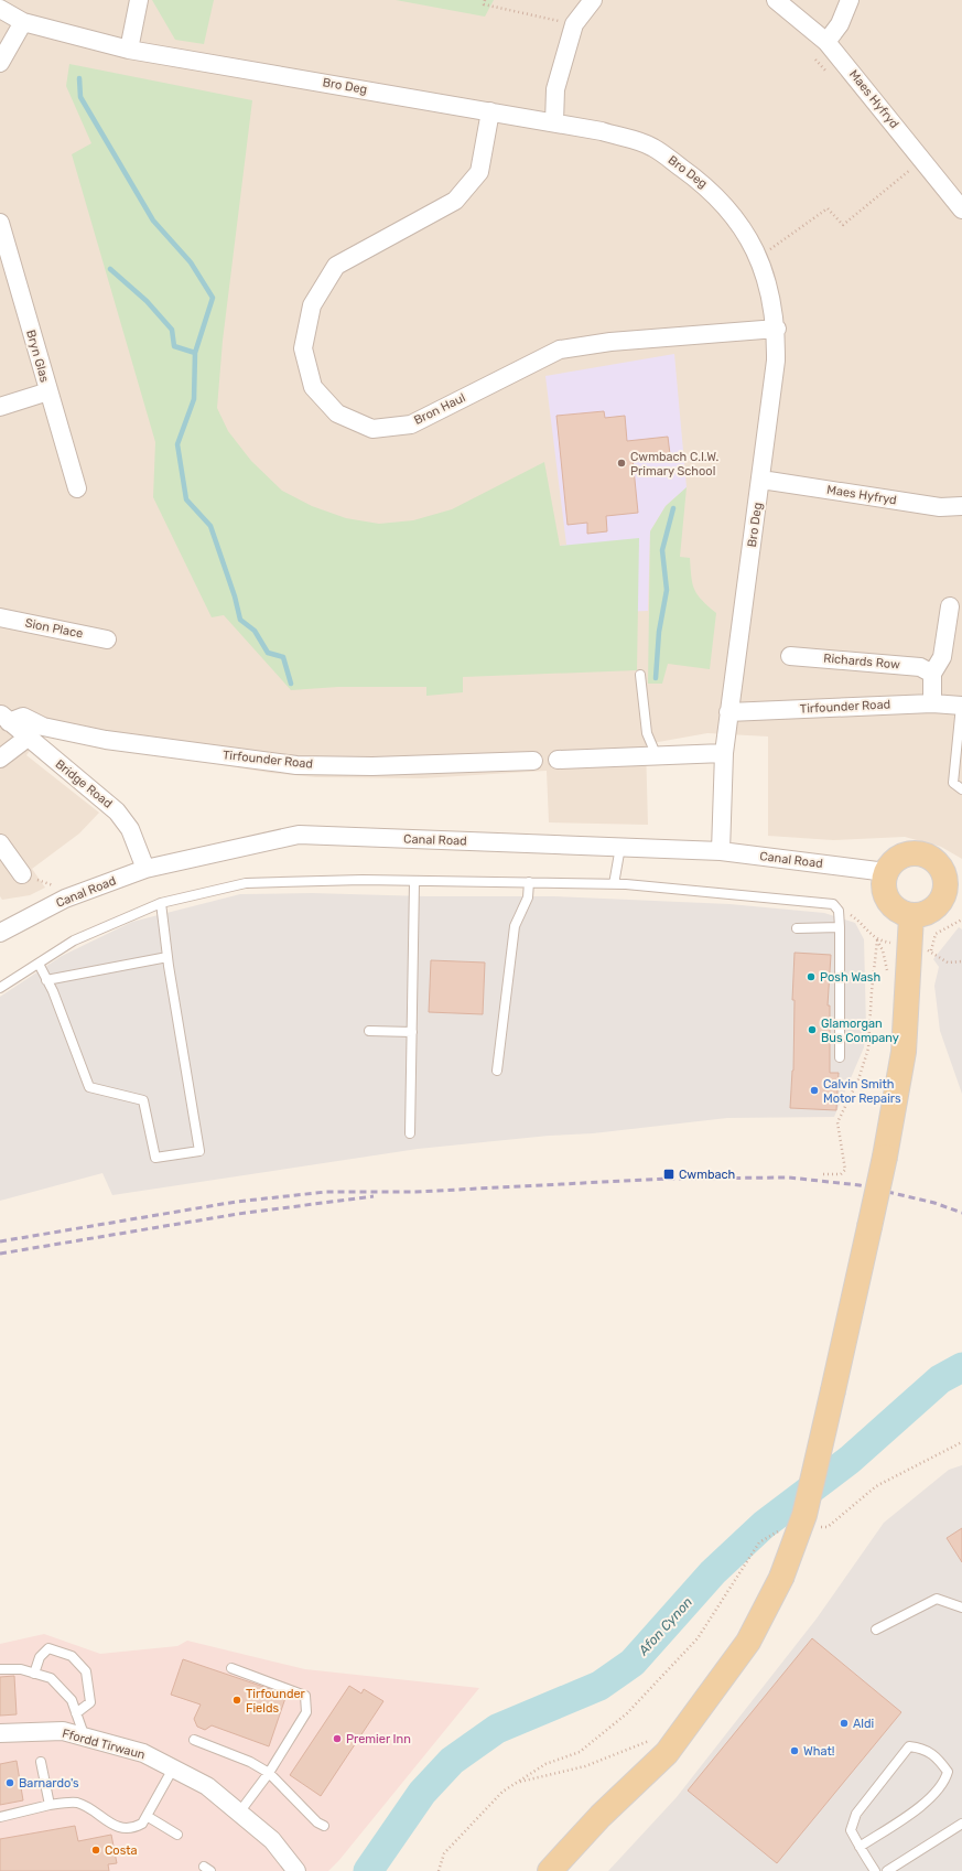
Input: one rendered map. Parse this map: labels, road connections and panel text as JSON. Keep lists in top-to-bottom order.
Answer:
{
  "streets": {
    "street": [
      "Bro Deg",
      "Maes Hyfryd",
      "Bryn Glas",
      "Bron Haul",
      "Sion Place",
      "Richards Row",
      "Tirfounder Road",
      "Bridge Road",
      "Canal Road",
      "Ffordd Tirwaun"
    ]
  },
  "crossings": [
    ["Bro Deg", "Maes Hyfryd"],
    ["Bro Deg", "Bron Haul"],
    ["Bro Deg", "Tirfounder Road"],
    ["Bro Deg", "Canal Road"],
    ["Tirfounder Road", "Bridge Road"],
    ["Bridge Road", "Canal Road"]
  ],
  "water": ["Afon Cynon"],
  "places": {
    "other": [
      "Cwmbach C.I.W. Primary School",
      "Posh Wash",
      "Glamorgan Bus Company",
      "Calvin Smith Motor Repairs",
      "Tirfounder Fields",
      "Aldi",
      "Premier Inn",
      "What!",
      "Barnardo's",
      "Costa"
    ],
    "transit": ["Cwmbach"]
  }
}
